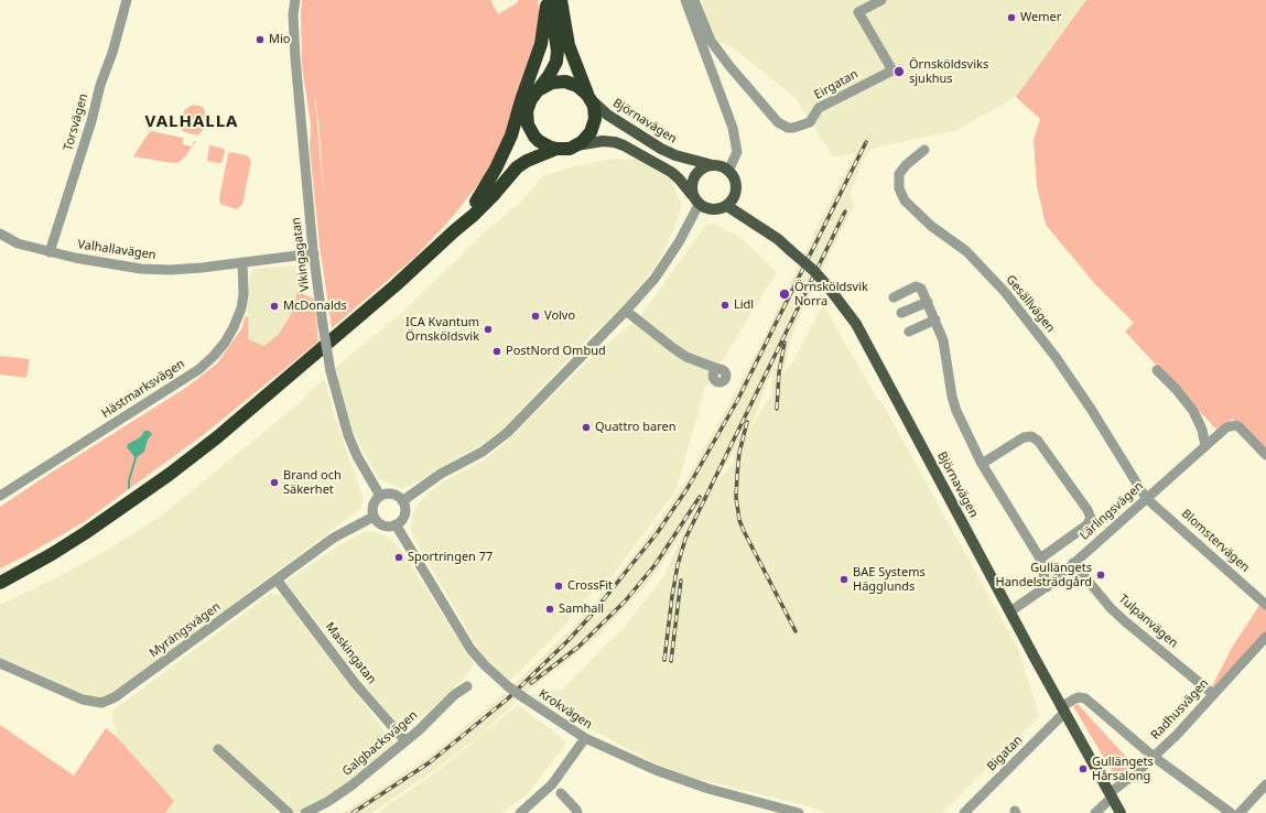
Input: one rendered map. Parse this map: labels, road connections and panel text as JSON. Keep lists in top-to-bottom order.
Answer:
{
  "streets": {
    "main road": ["Björnavägen"],
    "street": [
      "Eirgatan",
      "Torsvägen",
      "Valhallavägen",
      "Vikingagatan",
      "Gesällvägen",
      "Hästmarksvägen",
      "Lärlingsvägen",
      "Blomstervägen",
      "Tulpanvägen",
      "Myrängsvägen",
      "Maskingatan",
      "Krokvägen",
      "Radhusvägen",
      "Galgbacksvägen",
      "Bigatan"
    ]
  },
  "crossings": [
    ["Björnavägen", "Lärlingsvägen"],
    ["Björnavägen", "Radhusvägen"],
    ["Björnavägen", "Bigatan"],
    ["Torsvägen", "Valhallavägen"],
    ["Valhallavägen", "Vikingagatan"],
    ["Valhallavägen", "Hästmarksvägen"],
    ["Vikingagatan", "Myrängsvägen"],
    ["Vikingagatan", "Krokvägen"],
    ["Gesällvägen", "Lärlingsvägen"],
    ["Gesällvägen", "Blomstervägen"],
    ["Lärlingsvägen", "Blomstervägen"],
    ["Lärlingsvägen", "Tulpanvägen"],
    ["Tulpanvägen", "Radhusvägen"],
    ["Myrängsvägen", "Maskingatan"],
    ["Myrängsvägen", "Krokvägen"],
    ["Maskingatan", "Galgbacksvägen"],
    ["Radhusvägen", "Bigatan"]
  ],
  "districts": ["VALHALLA"],
  "places": [
    "Wemer",
    "Mio",
    "Örnsköldsviks sjukhus",
    "Örnsköldsvik Norra",
    "Lidl",
    "McDonalds",
    "Volvo",
    "ICA Kvantum Örnsköldsvik",
    "PostNord Ombud",
    "Quattro baren",
    "Brand och Säkerhet",
    "Sportringen 77",
    "Gullängets Handelsträdgård",
    "BAE Systems Hägglunds",
    "CrossFit",
    "Samhall",
    "Gullängets Hårsalong"
  ]
}
